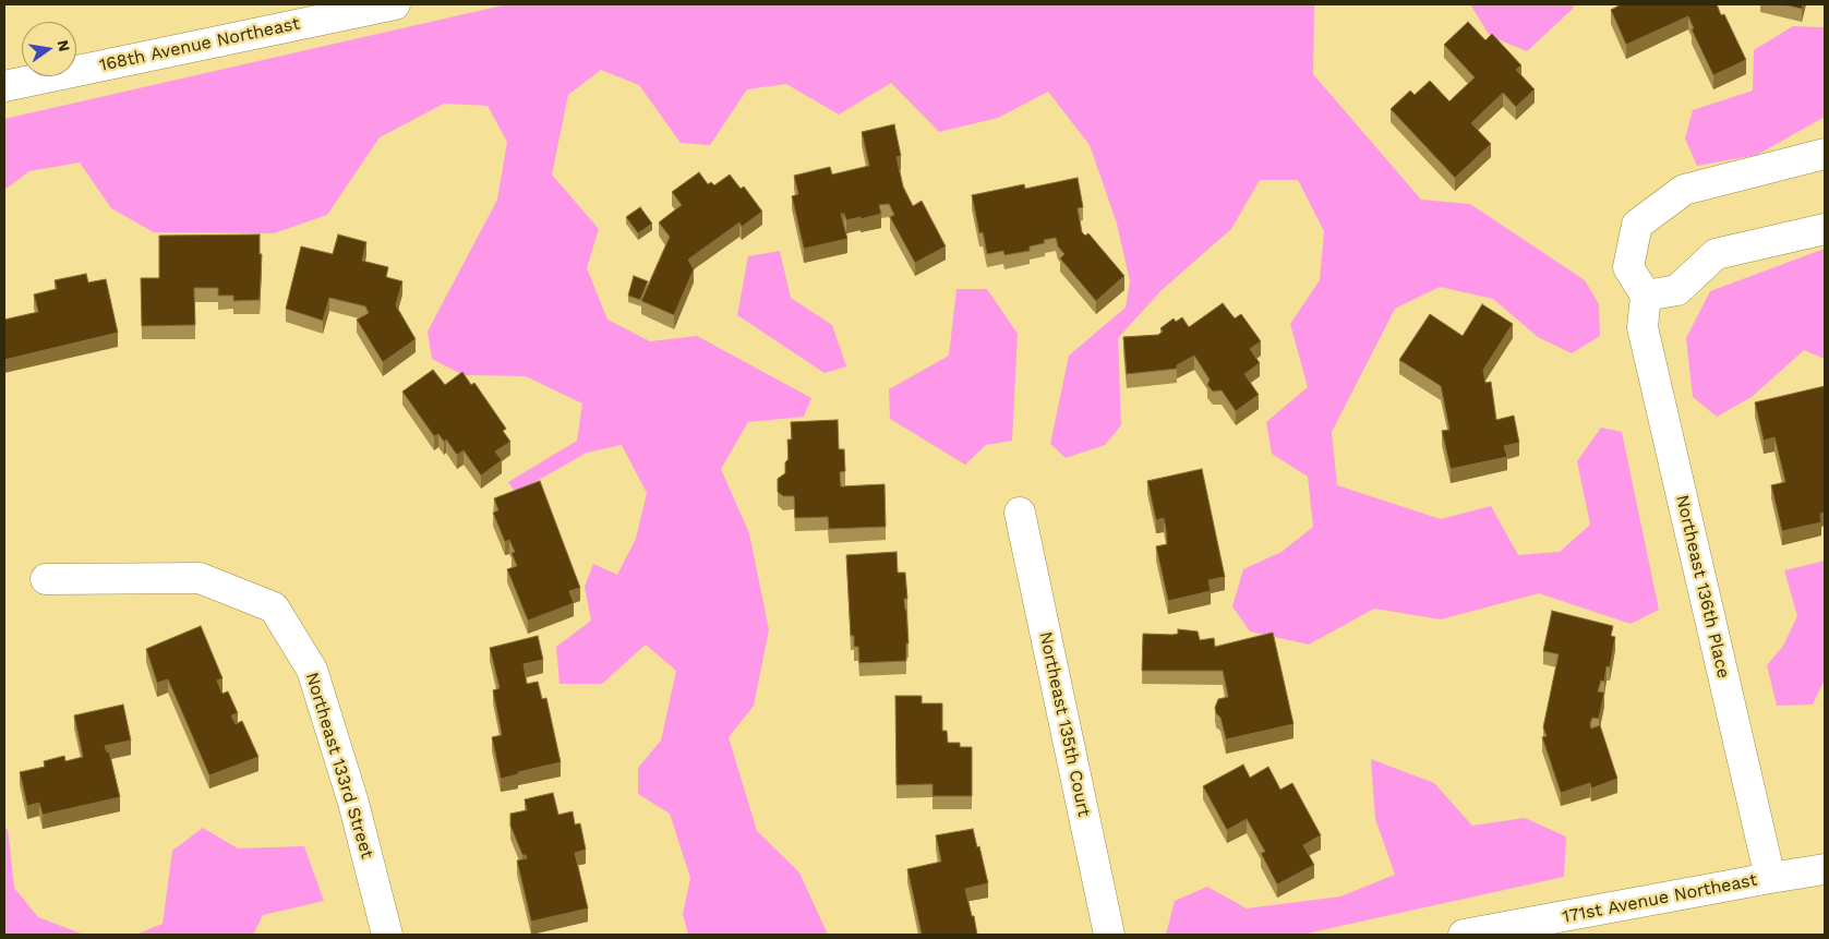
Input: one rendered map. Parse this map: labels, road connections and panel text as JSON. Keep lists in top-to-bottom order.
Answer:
{
  "streets": {
    "street": [
      "168th Avenue Northeast",
      "Northeast 136th Place",
      "Northeast 135th Court",
      "Northeast 133rd Street",
      "171st Avenue Northeast"
    ]
  },
  "crossings": [
    ["Northeast 136th Place", "171st Avenue Northeast"]
  ],
  "north": "right"
}
